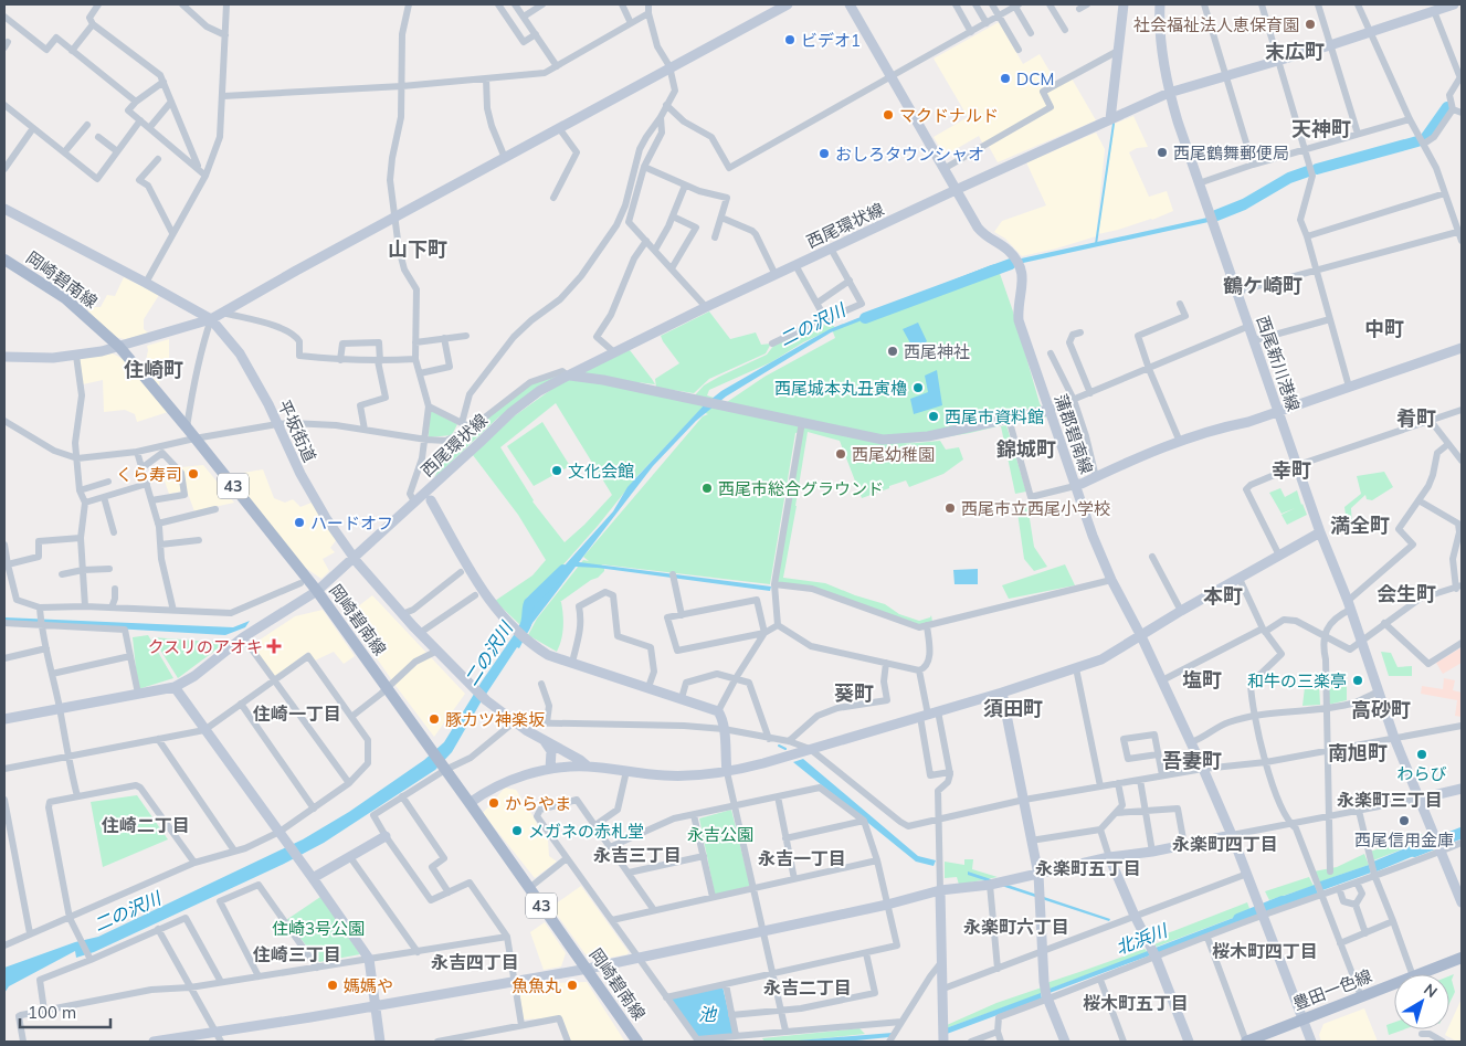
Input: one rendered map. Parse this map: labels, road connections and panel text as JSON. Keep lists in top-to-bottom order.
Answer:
{
  "streets": {
    "main road": ["岡崎碧南線", "43", "豊田一色線"],
    "street": [
      "西尾環状線",
      "西尾新川港線",
      "平坂街道",
      "蒲郡碧南線"
    ]
  },
  "crossings": [
    ["西尾環状線", "岡崎碧南線"],
    ["西尾環状線", "西尾新川港線"],
    ["西尾環状線", "平坂街道"],
    ["西尾環状線", "蒲郡碧南線"],
    ["蒲郡碧南線", "豊田一色線"]
  ],
  "districts": [
    "末広町",
    "天神町",
    "山下町",
    "鶴ケ崎町",
    "中町",
    "住崎町",
    "肴町",
    "錦城町",
    "幸町",
    "満全町",
    "会生町",
    "本町",
    "塩町",
    "葵町",
    "須田町",
    "高砂町",
    "住崎一丁目",
    "南旭町",
    "吾妻町",
    "永楽町三丁目",
    "住崎二丁目",
    "永楽町四丁目",
    "永吉三丁目",
    "永吉一丁目",
    "永楽町五丁目",
    "永楽町六丁目",
    "桜木町四丁目",
    "住崎三丁目",
    "永吉四丁目",
    "永吉二丁目",
    "桜木町五丁目"
  ],
  "water": ["二の沢川", "北浜川", "池"],
  "parks": ["永吉公園", "住崎3号公園"],
  "places": {
    "other": [
      "社会福祉法人恵保育園",
      "ビデオ1",
      "DCM",
      "マクドナルド",
      "西尾鶴舞郵便局",
      "おしろタウンシャオ",
      "西尾神社",
      "西尾城本丸丑寅櫓",
      "西尾市資料館",
      "西尾幼稚園",
      "文化会館",
      "くら寿司",
      "西尾市総合グラウンド",
      "西尾市立西尾小学校",
      "ハードオフ",
      "和牛の三楽亭",
      "豚カツ神楽坂",
      "わらび",
      "からやま",
      "西尾信用金庫",
      "メガネの赤札堂",
      "媽媽や",
      "魚魚丸"
    ],
    "health": ["クスリのアオキ"]
  },
  "scale_bar": "100 m",
  "north": "top right"
}
